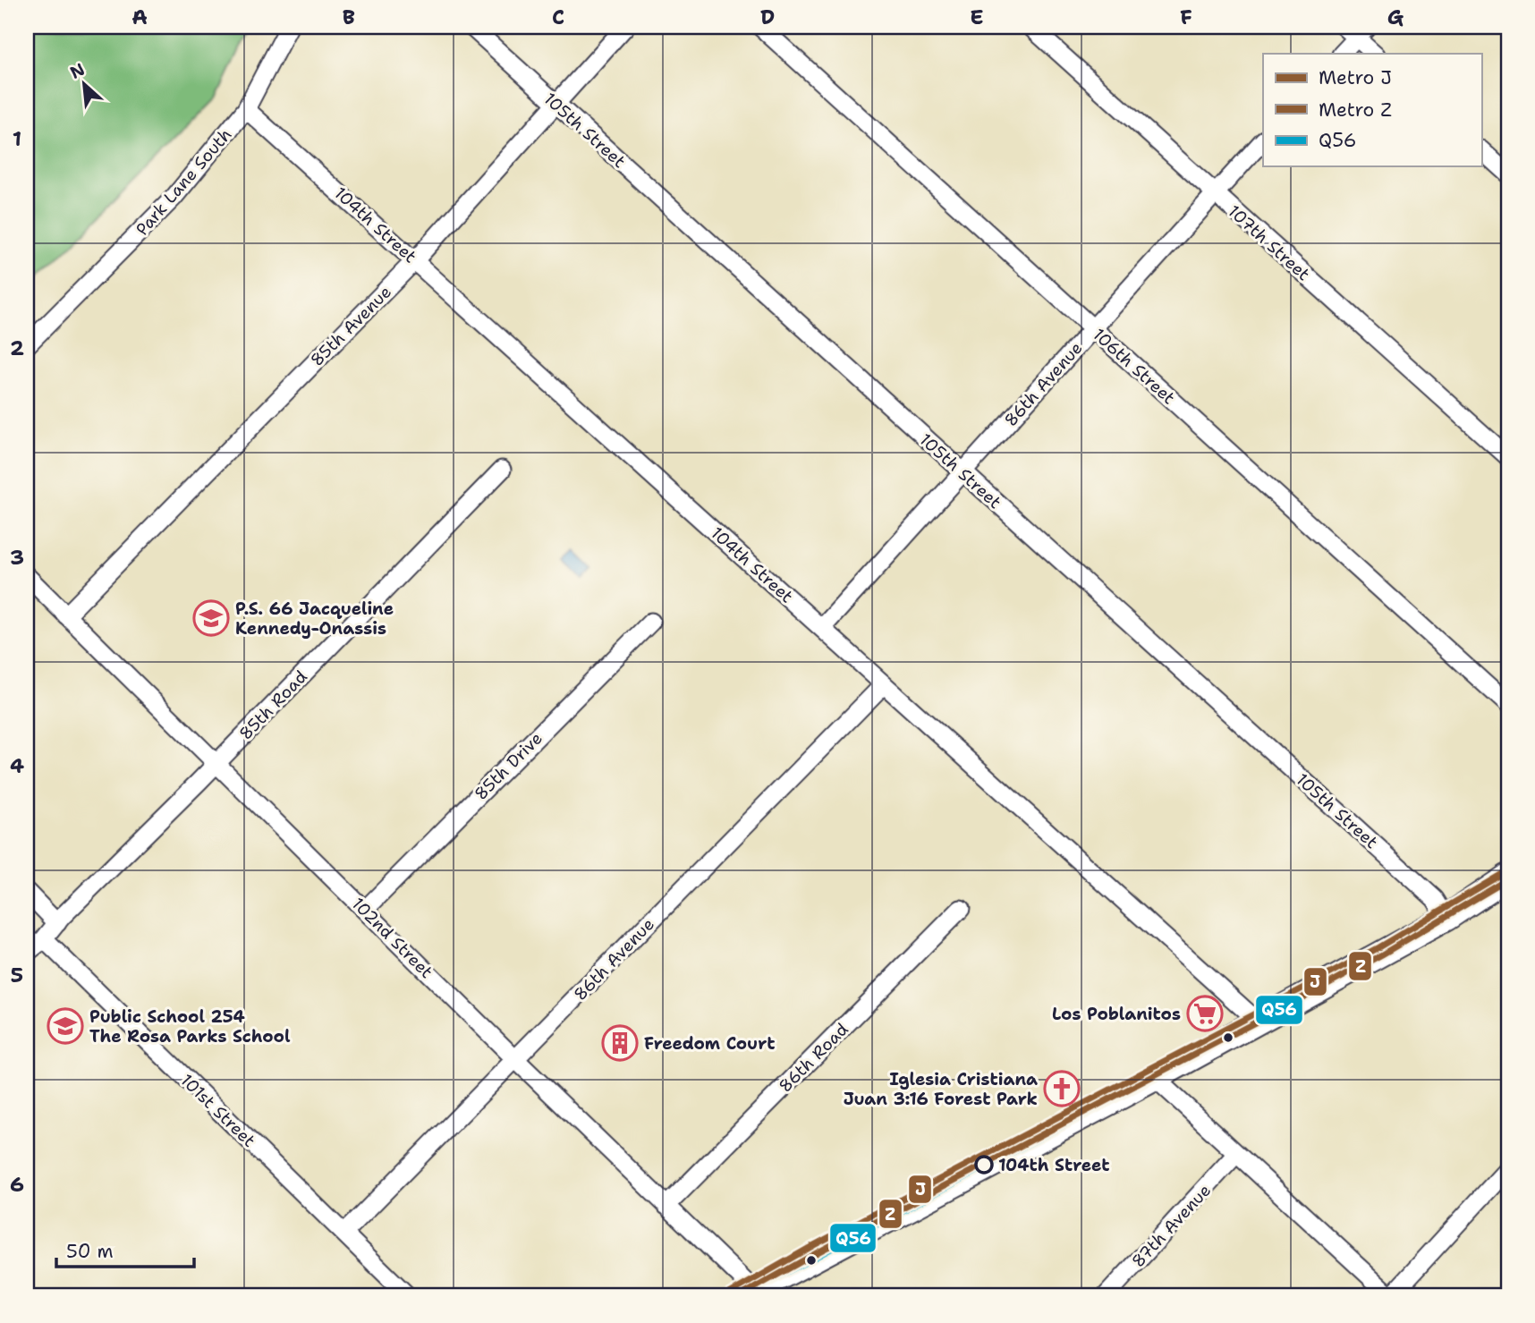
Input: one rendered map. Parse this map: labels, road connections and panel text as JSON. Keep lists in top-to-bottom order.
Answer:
{
  "streets": {
    "street": [
      "105th Street",
      "Park Lane South",
      "104th Street",
      "107th Street",
      "85th Avenue",
      "106th Street",
      "86th Avenue",
      "85th Road",
      "85th Drive",
      "102nd Street",
      "86th Road",
      "101st Street",
      "87th Avenue"
    ]
  },
  "crossings": [
    ["105th Street", "85th Avenue"],
    ["105th Street", "86th Avenue"],
    ["Park Lane South", "104th Street"],
    ["104th Street", "85th Avenue"],
    ["104th Street", "86th Avenue"],
    ["107th Street", "86th Avenue"],
    ["85th Avenue", "102nd Street"],
    ["106th Street", "86th Avenue"],
    ["86th Avenue", "102nd Street"],
    ["86th Avenue", "101st Street"],
    ["85th Road", "102nd Street"],
    ["85th Road", "101st Street"],
    ["85th Drive", "102nd Street"],
    ["102nd Street", "86th Road"]
  ],
  "places": {
    "school or university": ["P.S. 66 Jacqueline Kennedy-Onassis", "Public School 254 The Rosa Parks School"],
    "supermarket": ["Los Poblanitos"],
    "building": ["Freedom Court"],
    "church": ["Iglesia Cristiana Juan 3:16 Forest Park"],
    "other": ["104th Street"]
  },
  "lines": ["metro line J", "transit line Q56", "metro line Z"],
  "legend": ["Metro J", "Metro Z", "Q56"],
  "scale_bar": "50 m",
  "north": "top left",
  "grid": {
    "columns": [
      "A",
      "B",
      "C",
      "D",
      "E",
      "F",
      "G"
    ],
    "rows": [
      "1",
      "2",
      "3",
      "4",
      "5",
      "6"
    ]
  }
}
